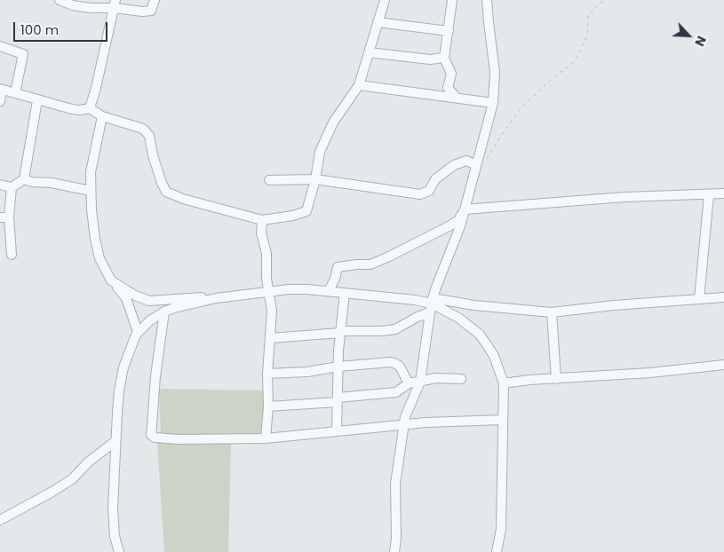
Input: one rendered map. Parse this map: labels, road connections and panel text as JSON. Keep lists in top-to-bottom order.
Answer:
{
  "scale_bar": "100 m",
  "north": "bottom right"
}
